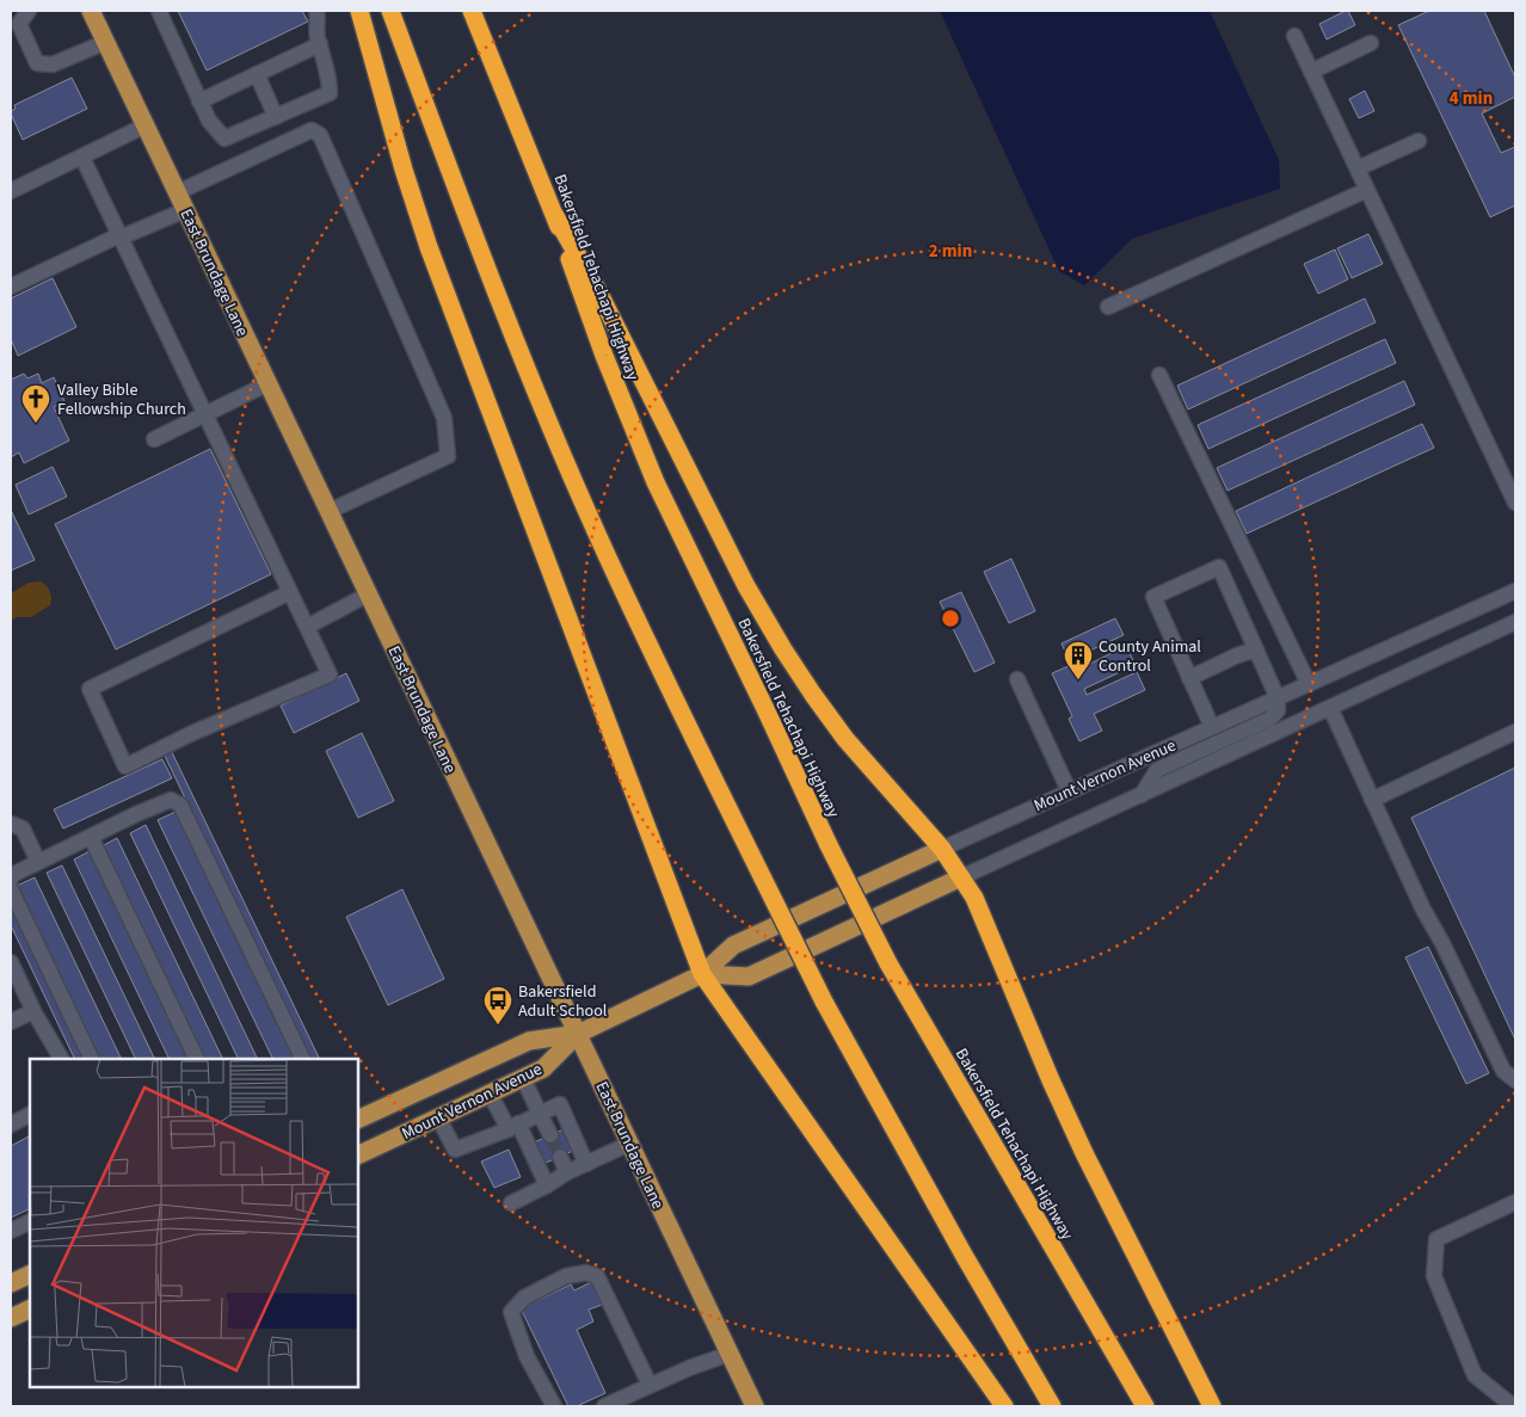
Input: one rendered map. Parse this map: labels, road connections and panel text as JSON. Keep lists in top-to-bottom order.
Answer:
{
  "streets": {
    "highway": ["Bakersfield Tehachapi Highway"],
    "main road": ["East Brundage Lane", "Mount Vernon Avenue"]
  },
  "crossings": [
    ["East Brundage Lane", "Mount Vernon Avenue"]
  ],
  "places": {
    "church": ["Valley Bible Fellowship Church"],
    "building": ["County Animal Control"],
    "bus stop": ["Bakersfield Adult School"]
  },
  "rings": ["4 min", "2 min"]
}
